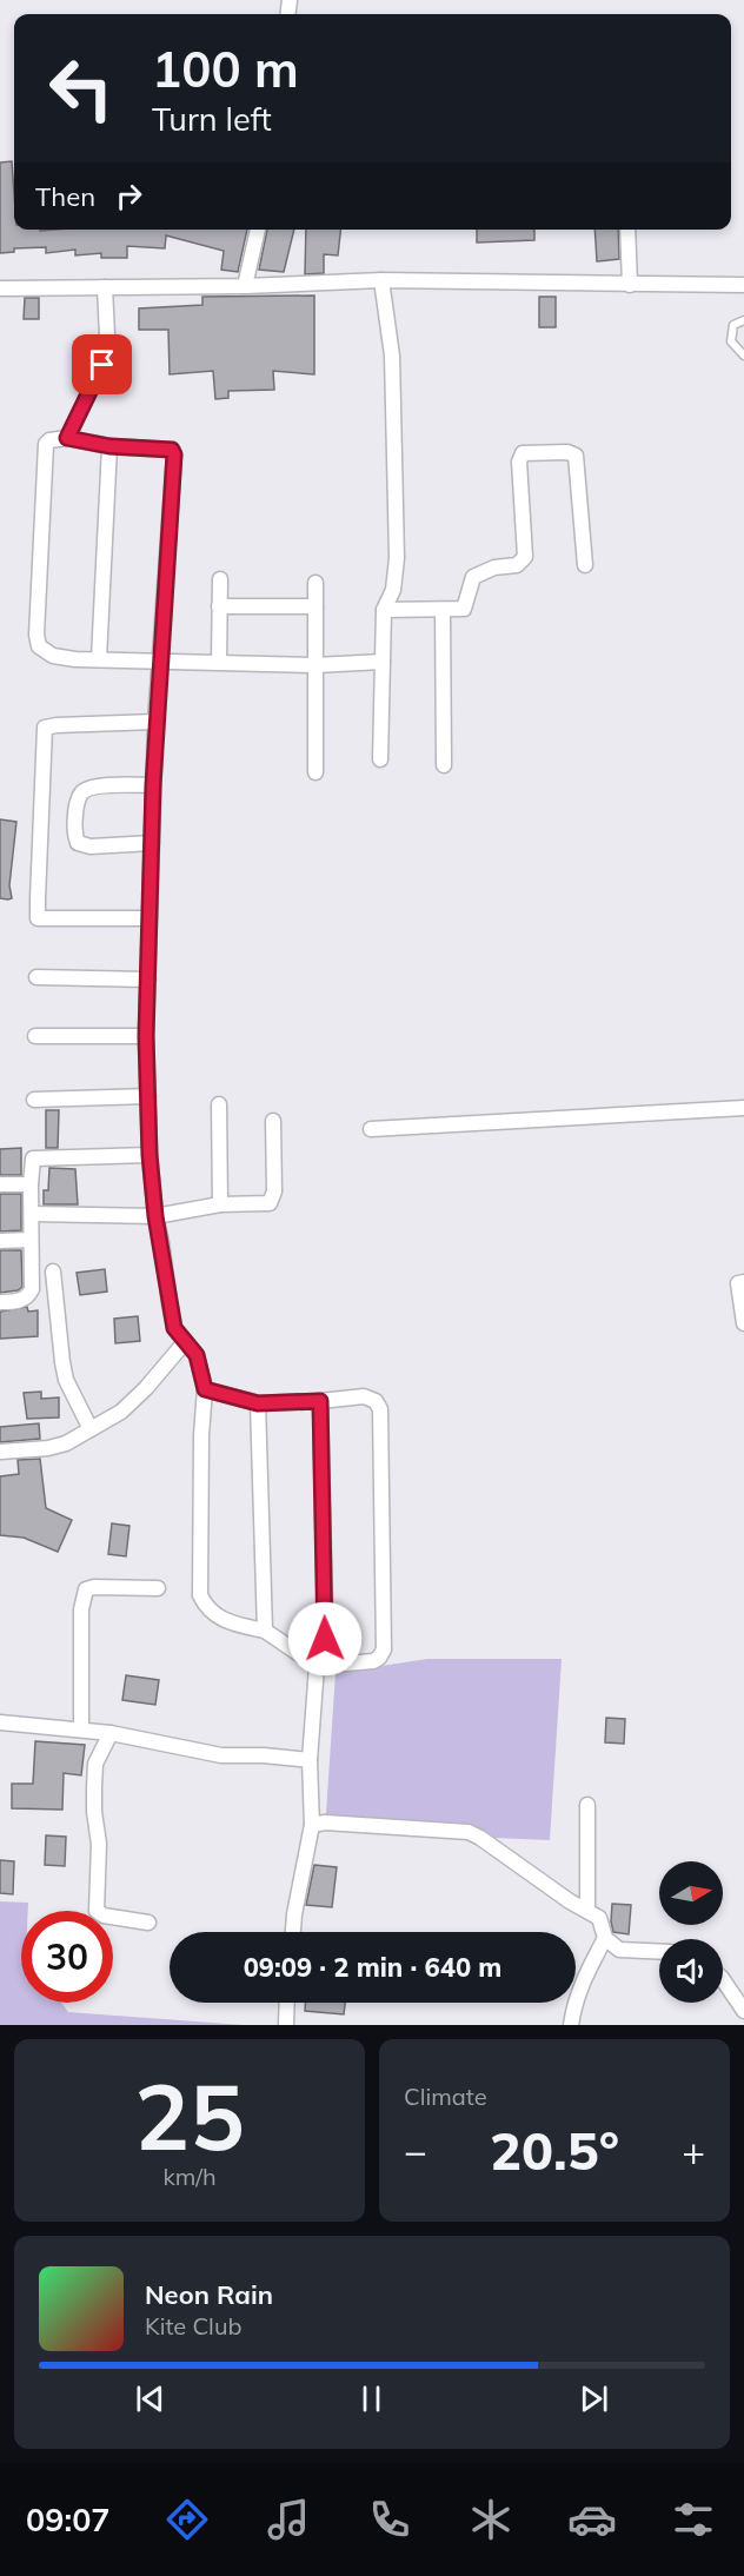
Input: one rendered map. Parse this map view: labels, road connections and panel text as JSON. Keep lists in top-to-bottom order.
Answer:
{
  "north": "right",
  "page": {
    "turn": ["100 m", "Turn left"],
    "then": "Then",
    "limit": "30",
    "trip": "09:09 · 2 min · 640 m",
    "tile": [
      ["25", "km/h"],
      "Climate"
    ],
    "heat": ["−", "20.5°", "+"],
    "song": ["Neon Rain", "Kite Club"],
    "tabs": "09:07"
  }
}
